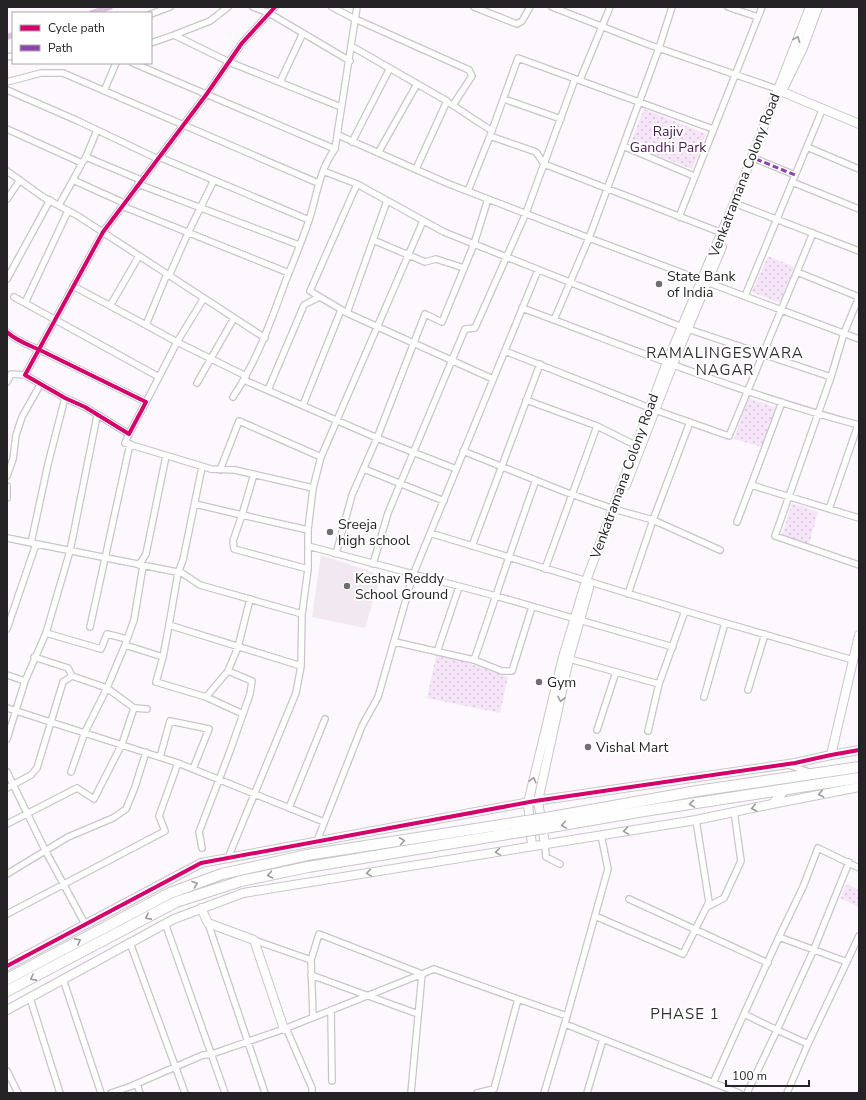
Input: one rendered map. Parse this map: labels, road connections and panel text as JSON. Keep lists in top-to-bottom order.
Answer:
{
  "streets": {
    "street": ["Venkatramana Colony Road"]
  },
  "districts": ["RAMALINGESWARA NAGAR", "PHASE 1"],
  "parks": ["Rajiv Gandhi Park"],
  "places": [
    "State Bank of India",
    "Sreeja high school",
    "Keshav Reddy School Ground",
    "Gym",
    "Vishal Mart"
  ],
  "legend": ["Cycle path", "Path"],
  "scale_bar": "100 m"
}
